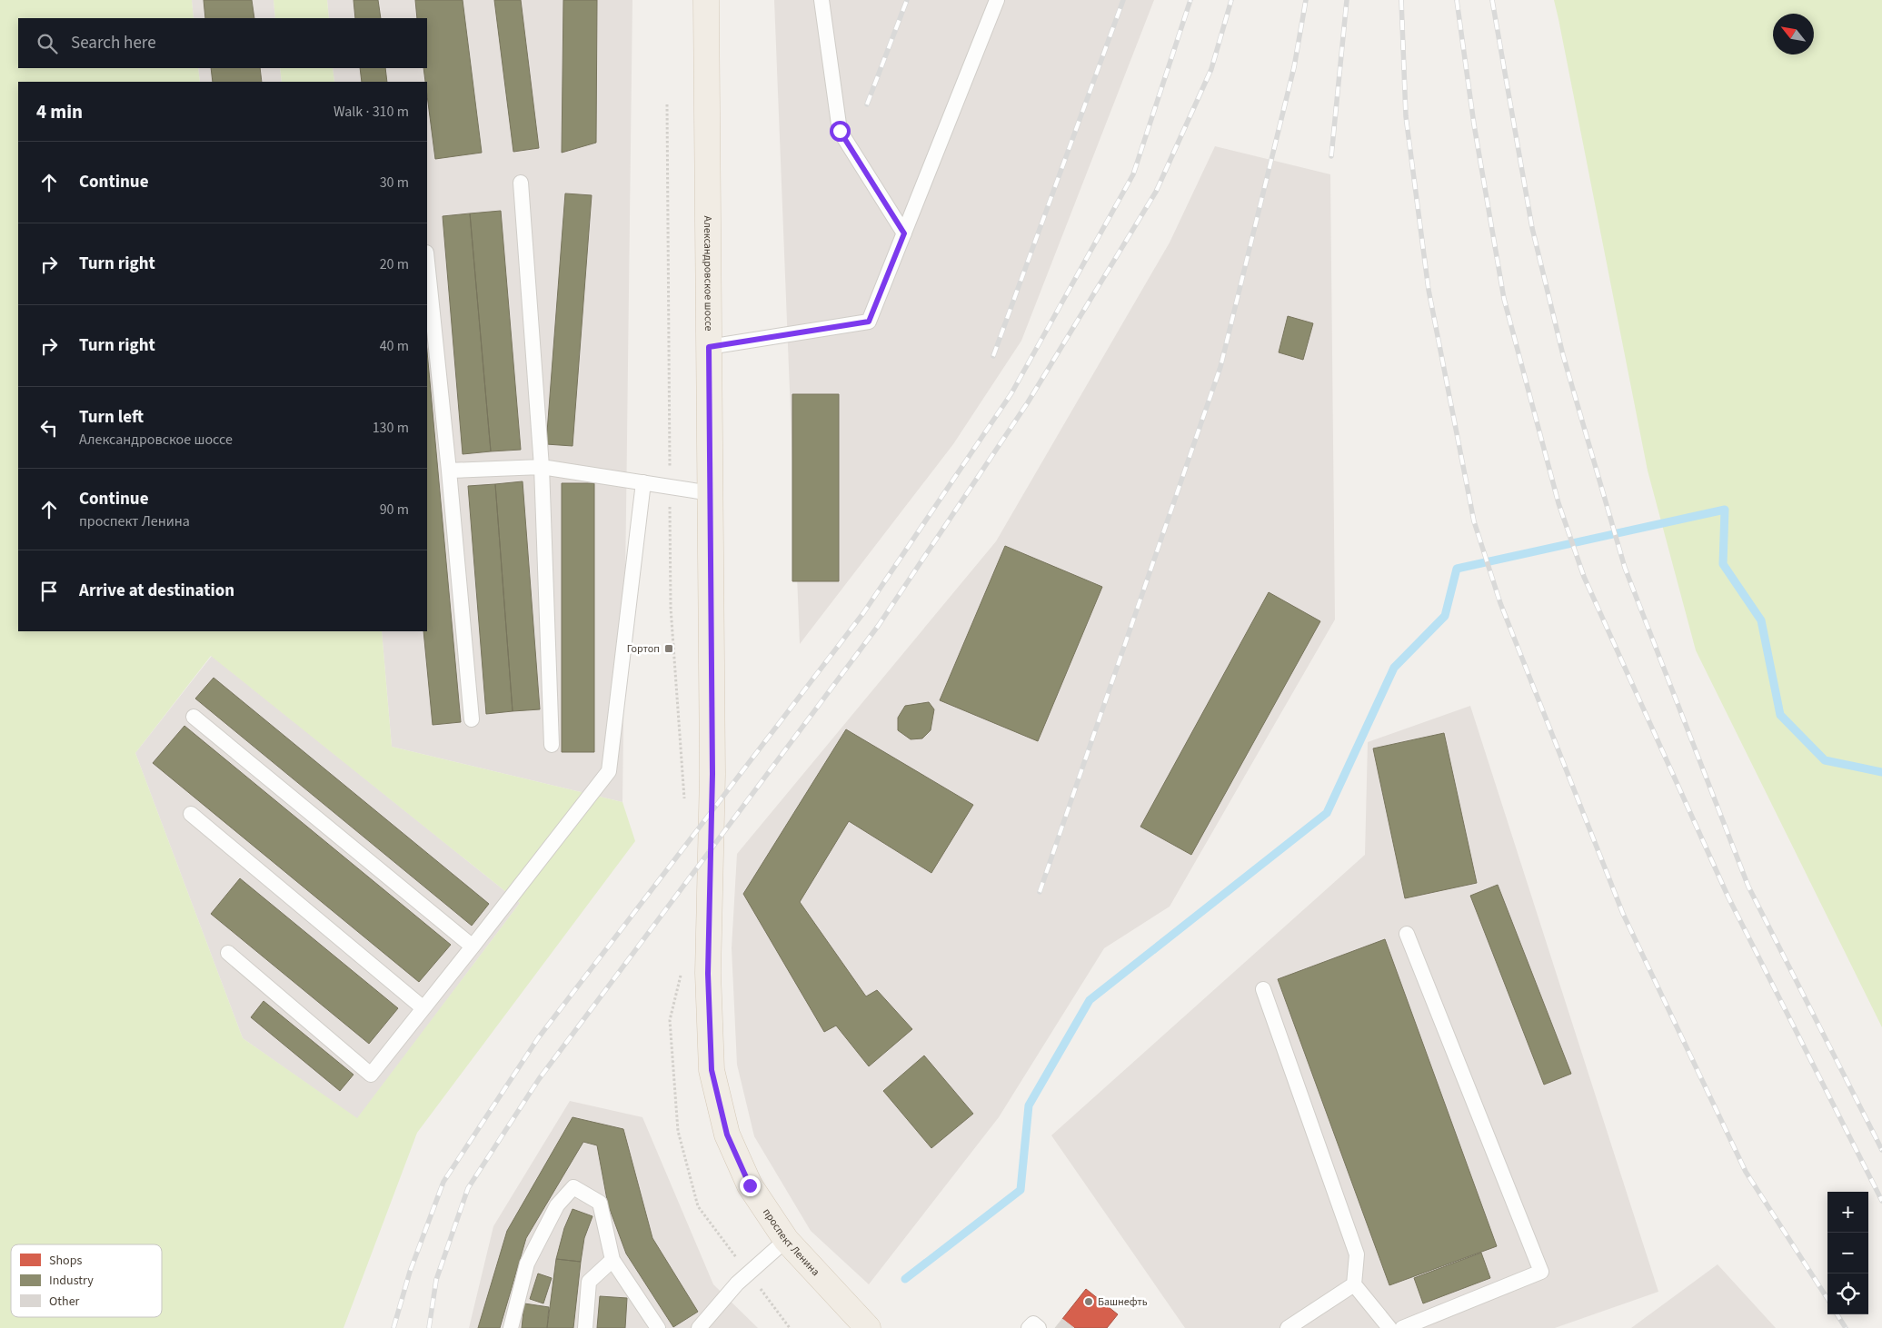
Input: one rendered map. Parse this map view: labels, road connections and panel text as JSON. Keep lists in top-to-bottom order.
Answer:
{
  "streets": {
    "main road": ["Александровское шоссе", "проспект Ленина"]
  },
  "crossings": [
    ["Александровское шоссе", "проспект Ленина"]
  ],
  "places": {
    "transit": ["Гортоп"],
    "other": ["Башнефть"]
  },
  "legend": ["Shops", "Industry", "Other"],
  "north": "top left",
  "page": {
    "search": "Search here",
    "heading": ["4 min", "Walk · 310 m"],
    "list": [
      ["Continue", "30 m"],
      ["Turn right", "20 m"],
      ["Turn right", "40 m"],
      ["Turn left", "Александровское шоссе", "130 m"],
      ["Continue", "проспект Ленина", "90 m"],
      "Arrive at destination"
    ],
    "map_buttons": ["+", "−"]
  }
}
